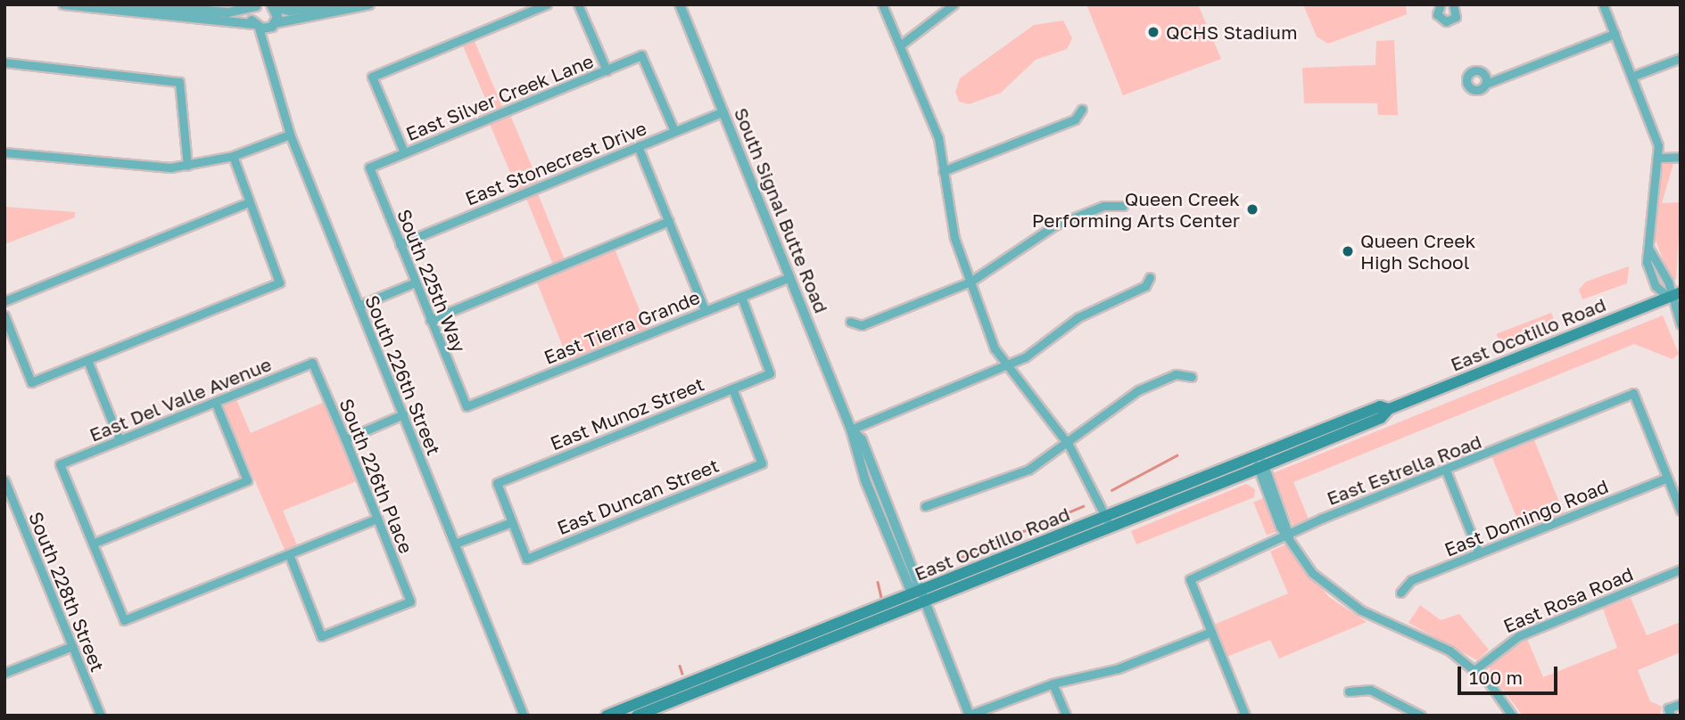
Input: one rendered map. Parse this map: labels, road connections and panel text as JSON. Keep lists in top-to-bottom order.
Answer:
{
  "streets": {
    "main road": ["East Ocotillo Road"],
    "street": [
      "East Silver Creek Lane",
      "East Stonecrest Drive",
      "South Signal Butte Road",
      "South 225th Way",
      "East Tierra Grande",
      "South 226th Street",
      "East Del Valle Avenue",
      "East Munoz Street",
      "East Estrella Road",
      "South 226th Place",
      "East Duncan Street",
      "East Domingo Road",
      "South 228th Street",
      "East Rosa Road"
    ]
  },
  "crossings": [
    ["East Silver Creek Lane", "East Stonecrest Drive"],
    ["East Silver Creek Lane", "South 225th Way"],
    ["East Stonecrest Drive", "South Signal Butte Road"],
    ["East Stonecrest Drive", "South 225th Way"],
    ["South Signal Butte Road", "East Tierra Grande"],
    ["South Signal Butte Road", "East Ocotillo Road"],
    ["South 225th Way", "East Tierra Grande"],
    ["East Tierra Grande", "East Munoz Street"],
    ["East Del Valle Avenue", "South 226th Place"],
    ["East Munoz Street", "East Duncan Street"],
    ["East Estrella Road", "East Domingo Road"]
  ],
  "places": ["QCHS Stadium", "Queen Creek Performing Arts Center", "Queen Creek High School"],
  "scale_bar": "100 m"
}
